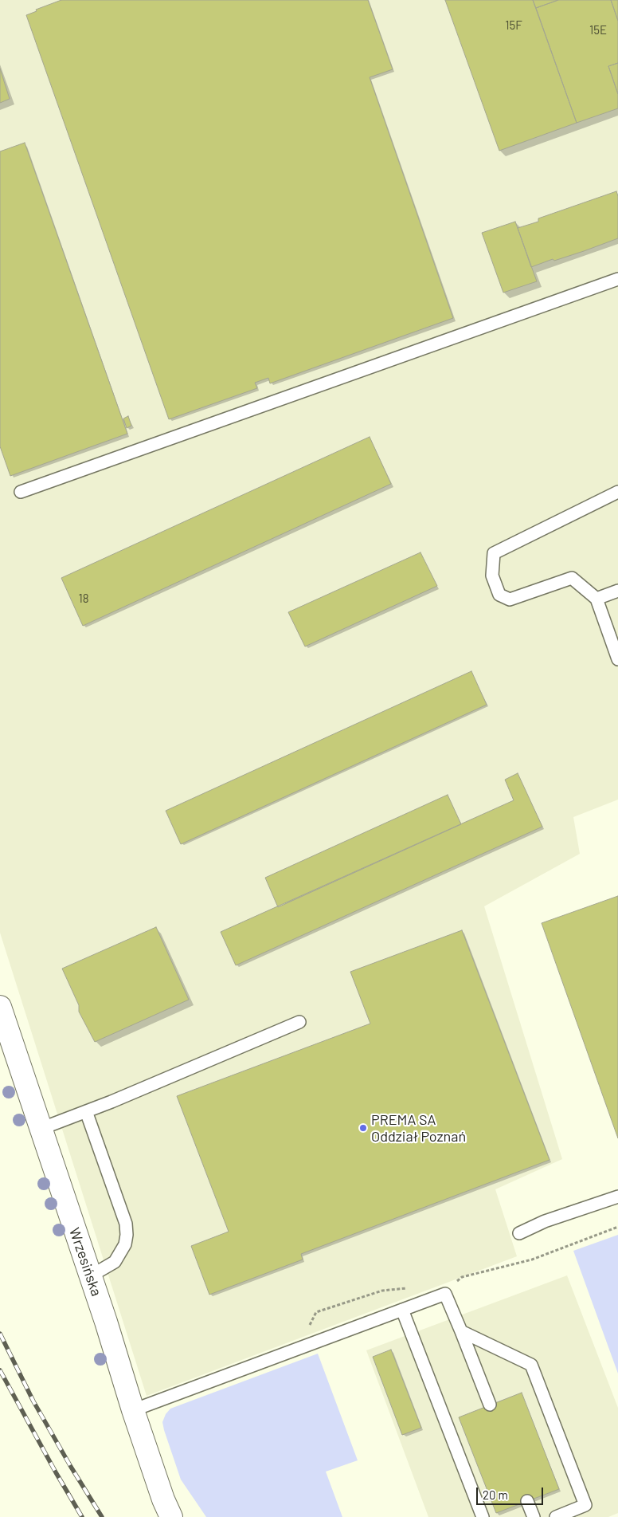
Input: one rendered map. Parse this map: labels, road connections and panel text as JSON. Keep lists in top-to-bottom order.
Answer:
{
  "streets": {
    "street": ["Wrzesińska"]
  },
  "places": ["PREMA SA Oddział Poznań"],
  "house_numbers": ["15F", "15E", "18"],
  "scale_bar": "20 m"
}
